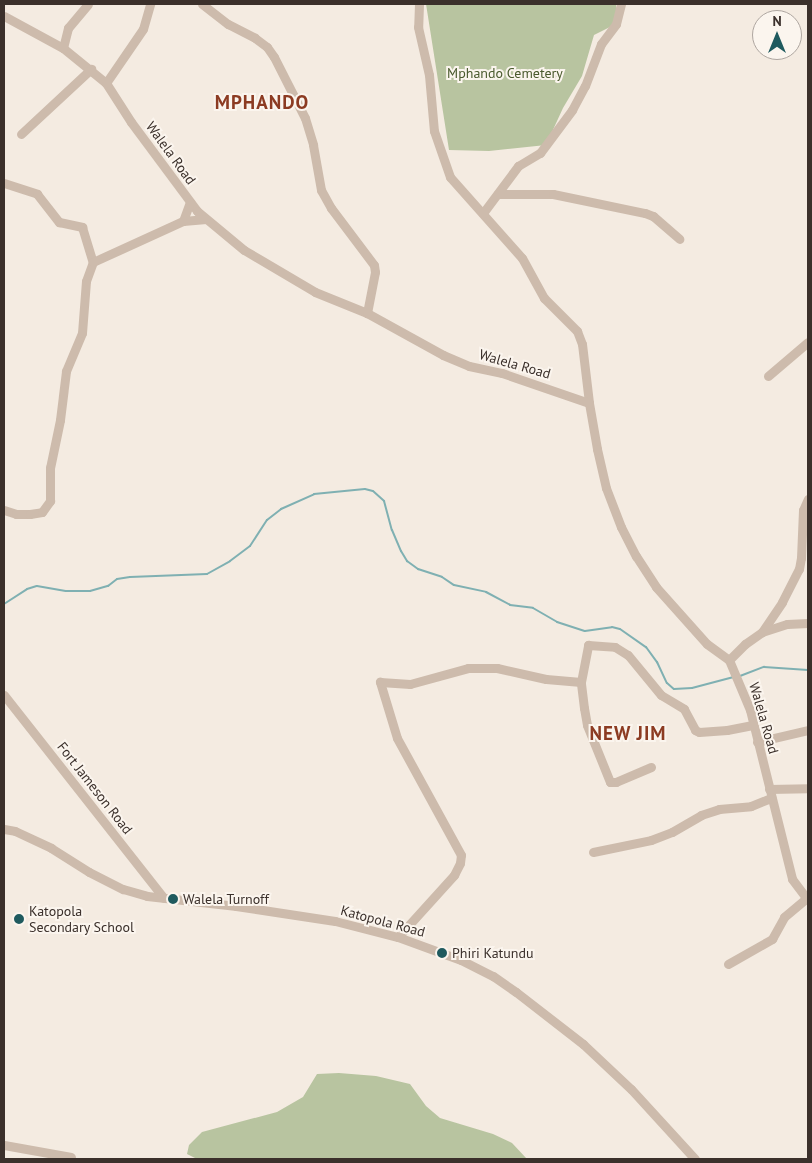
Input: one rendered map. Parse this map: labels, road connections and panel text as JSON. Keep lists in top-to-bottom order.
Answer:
{
  "streets": {
    "street": ["Walela Road", "Fort Jameson Road", "Katopola Road"]
  },
  "crossings": [
    ["Fort Jameson Road", "Katopola Road"]
  ],
  "districts": ["MPHANDO", "NEW JIM"],
  "parks": ["Mphando Cemetery"],
  "places": ["Walela Turnoff", "Katopola Secondary School", "Phiri Katundu"],
  "north": "top"
}
